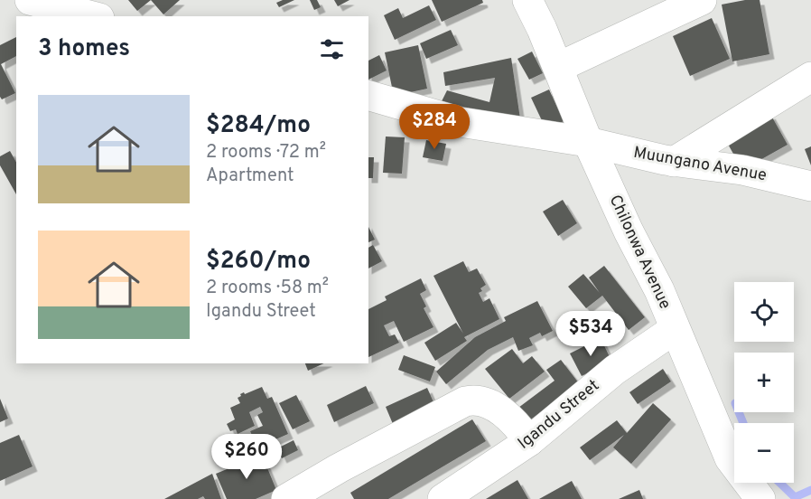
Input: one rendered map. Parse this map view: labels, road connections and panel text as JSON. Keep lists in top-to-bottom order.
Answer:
{
  "streets": {
    "street": ["Muungano Avenue", "Chilonwa Avenue", "Igandu Street"]
  },
  "crossings": [
    ["Muungano Avenue", "Chilonwa Avenue"],
    ["Chilonwa Avenue", "Igandu Street"]
  ],
  "page": {
    "heading": "3 homes",
    "list": [
      {
        "name": "$284/mo",
        "note": "2 rooms · 72 m² · Apartment"
      },
      {
        "name": "$260/mo",
        "note": "2 rooms · 58 m² · Igandu Street"
      }
    ],
    "price": ["$284", "$534", "$260"],
    "map_buttons": ["+", "−"]
  }
}
